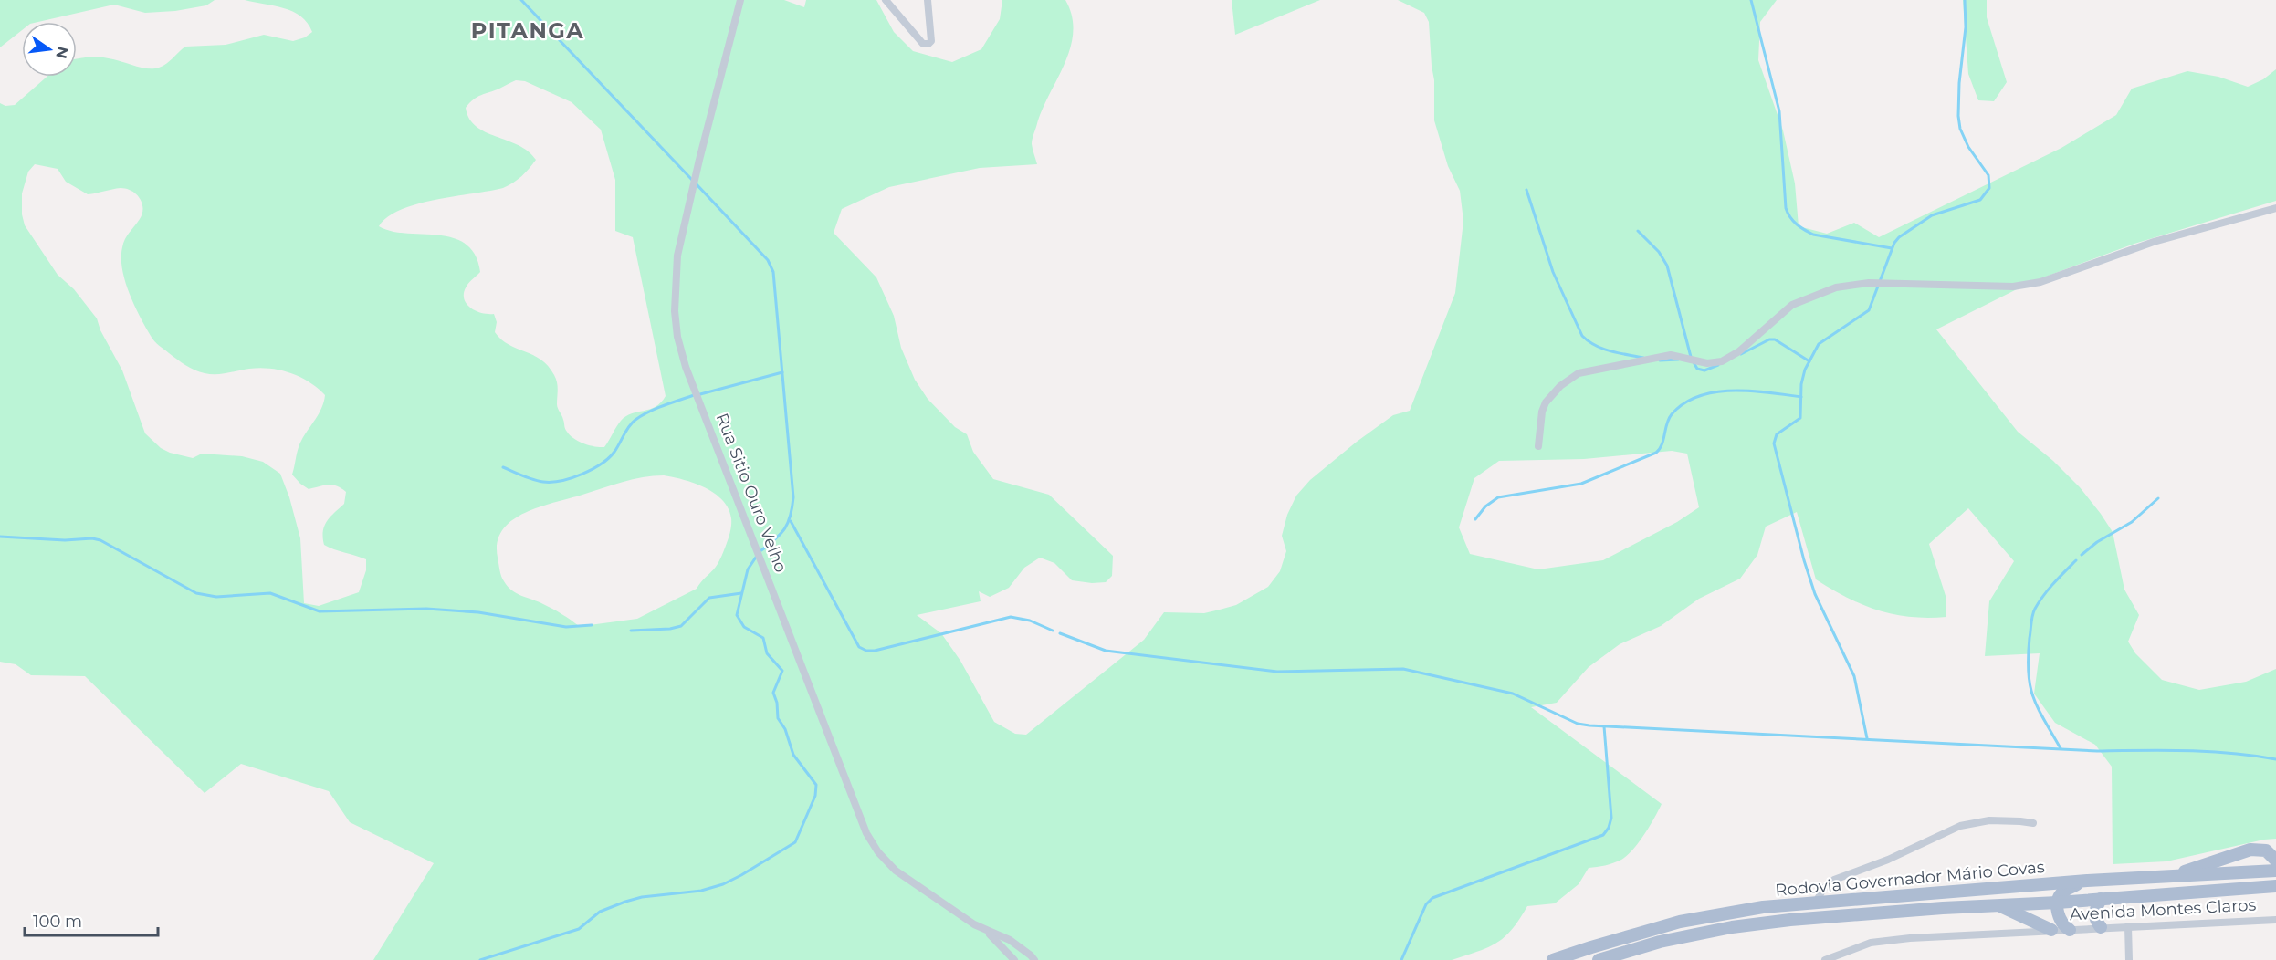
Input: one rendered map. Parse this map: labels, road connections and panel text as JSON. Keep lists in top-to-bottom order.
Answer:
{
  "streets": {
    "main road": ["Rodovia Governador Mário Covas"],
    "street": ["Rua Sitio Ouro Velho", "Avenida Montes Claros"]
  },
  "districts": ["PITANGA"],
  "scale_bar": "100 m",
  "north": "right"
}
